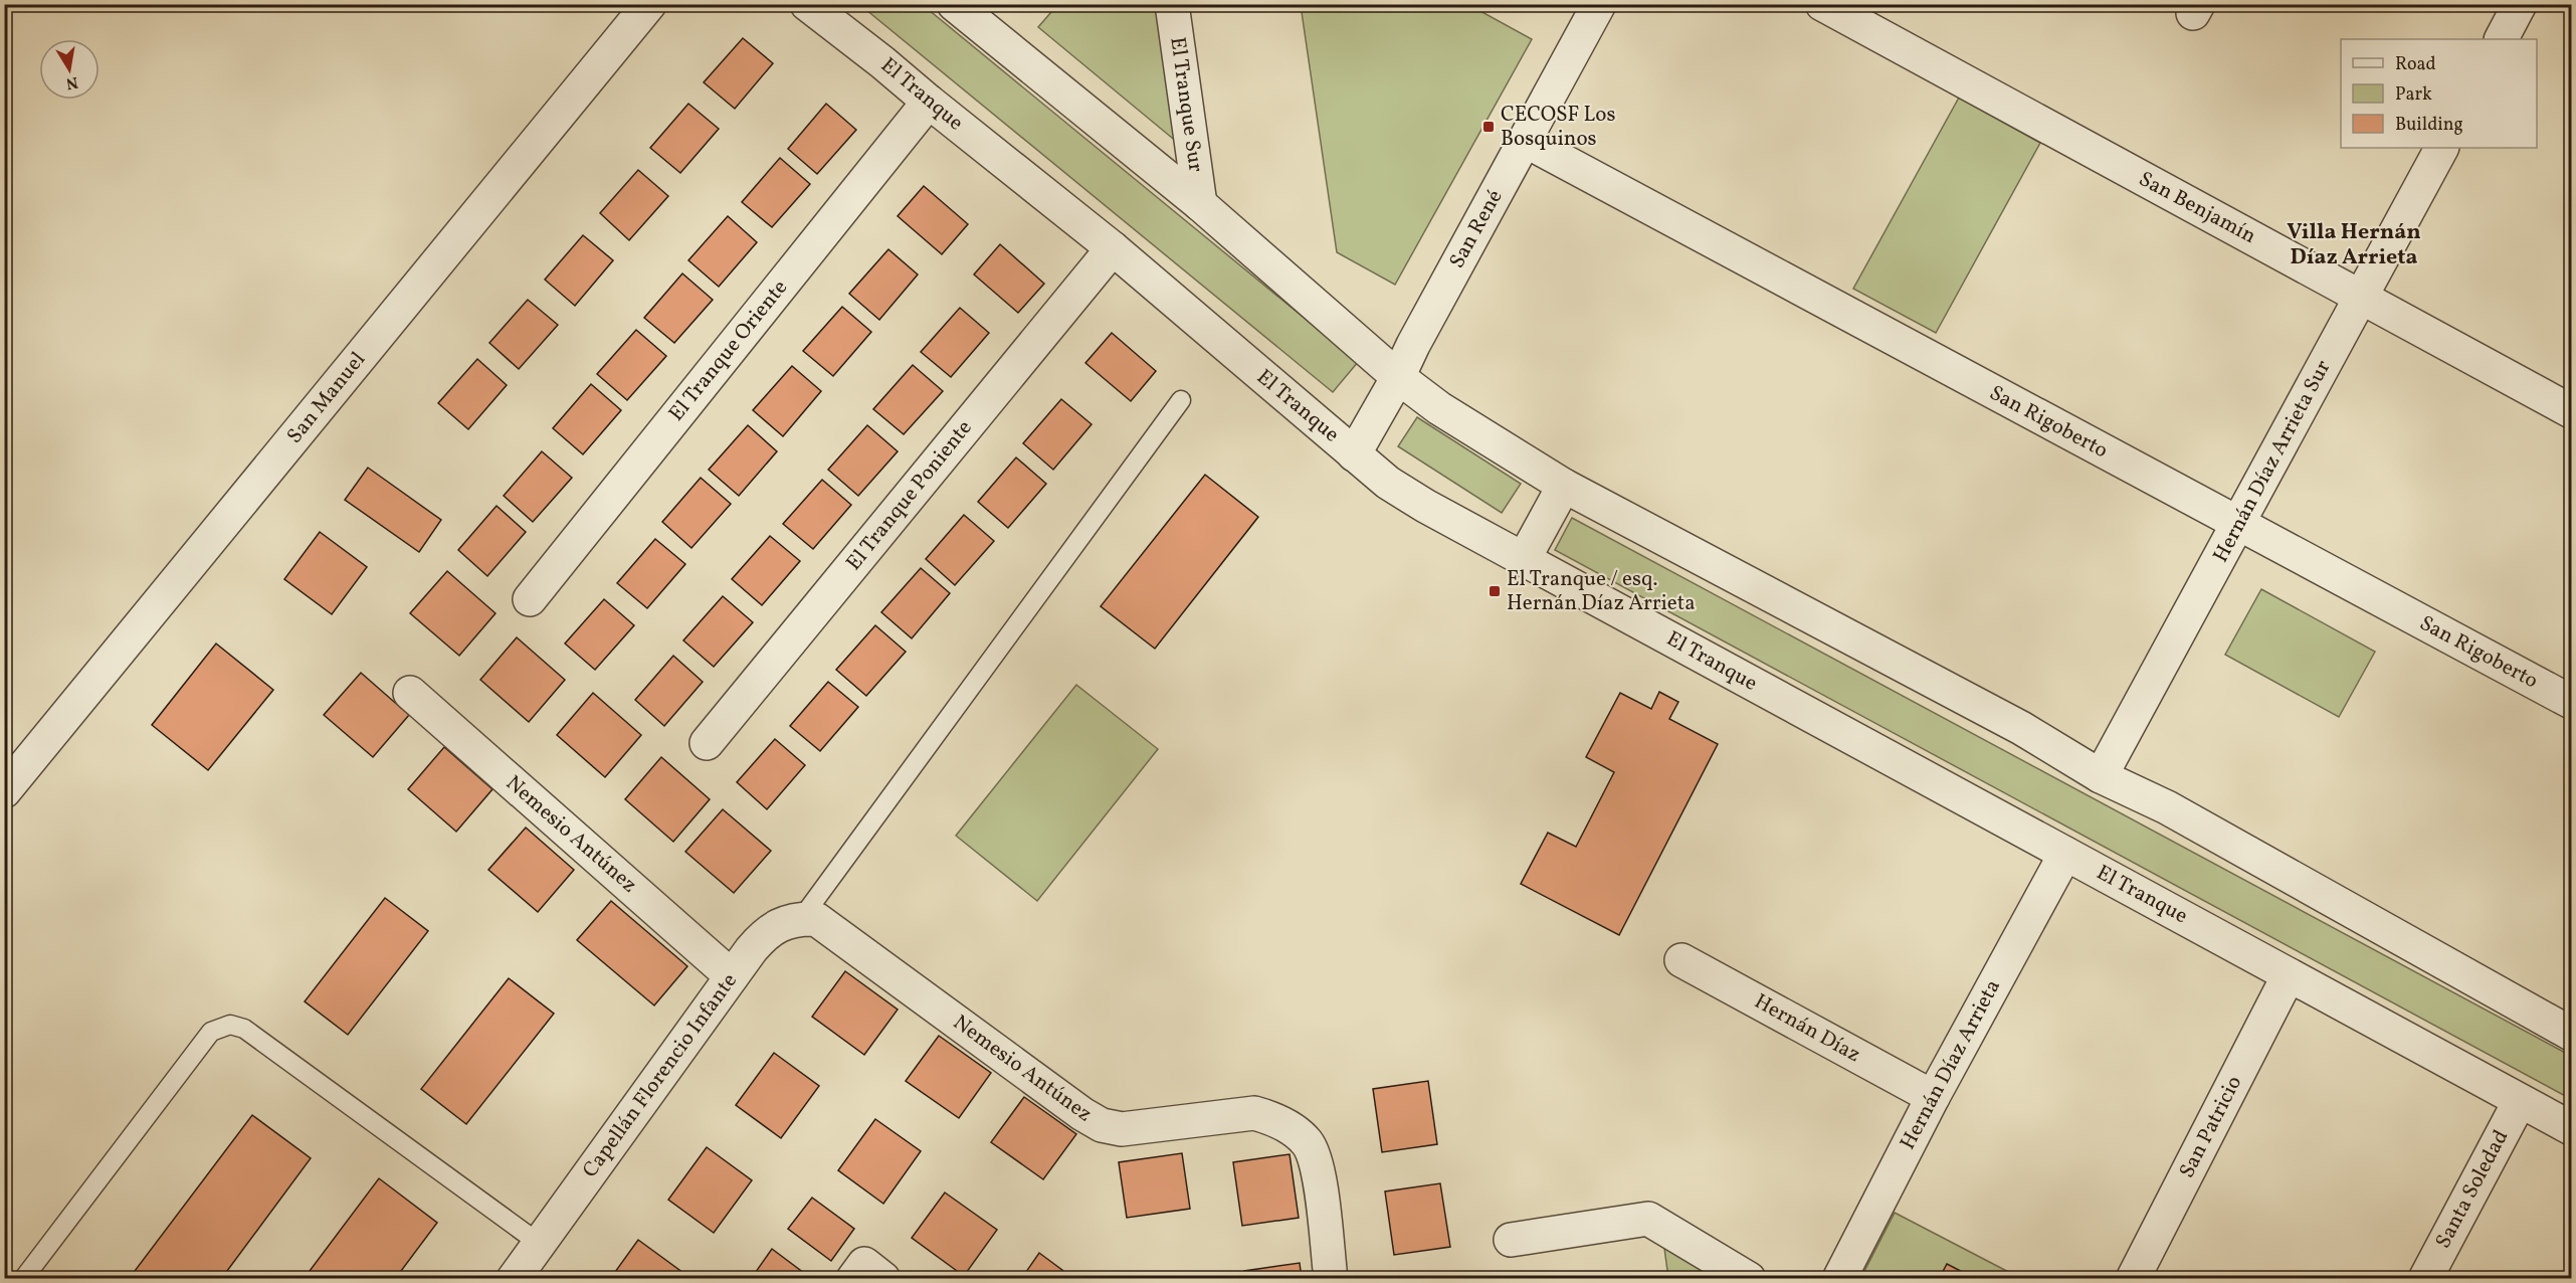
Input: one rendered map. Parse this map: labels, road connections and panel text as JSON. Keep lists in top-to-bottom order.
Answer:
{
  "streets": {
    "street": [
      "El Tranque",
      "El Tranque Sur",
      "San Benjamín",
      "San René",
      "El Tranque Oriente",
      "San Manuel",
      "San Rigoberto",
      "Hernán Díaz Arrieta Sur",
      "El Tranque Poniente",
      "Nemesio Antúnez",
      "Hernán Díaz",
      "Hernán Díaz Arrieta",
      "Capellán Florencio Infante",
      "San Patricio",
      "Santa Soledad"
    ]
  },
  "crossings": [
    ["El Tranque", "San René"],
    ["El Tranque", "El Tranque Oriente"],
    ["El Tranque", "El Tranque Poniente"],
    ["El Tranque", "Hernán Díaz Arrieta"],
    ["El Tranque", "San Patricio"],
    ["El Tranque", "Santa Soledad"],
    ["San Benjamín", "Hernán Díaz Arrieta Sur"],
    ["San René", "San Rigoberto"],
    ["San Rigoberto", "Hernán Díaz Arrieta Sur"],
    ["Nemesio Antúnez", "Capellán Florencio Infante"],
    ["Hernán Díaz", "Hernán Díaz Arrieta"]
  ],
  "districts": ["Villa Hernán Díaz Arrieta"],
  "places": {
    "transit": ["CECOSF Los Bosquinos", "El Tranque / esq. Hernán Díaz Arrieta"]
  },
  "legend": ["Road", "Park", "Building"],
  "north": "bottom"
}
